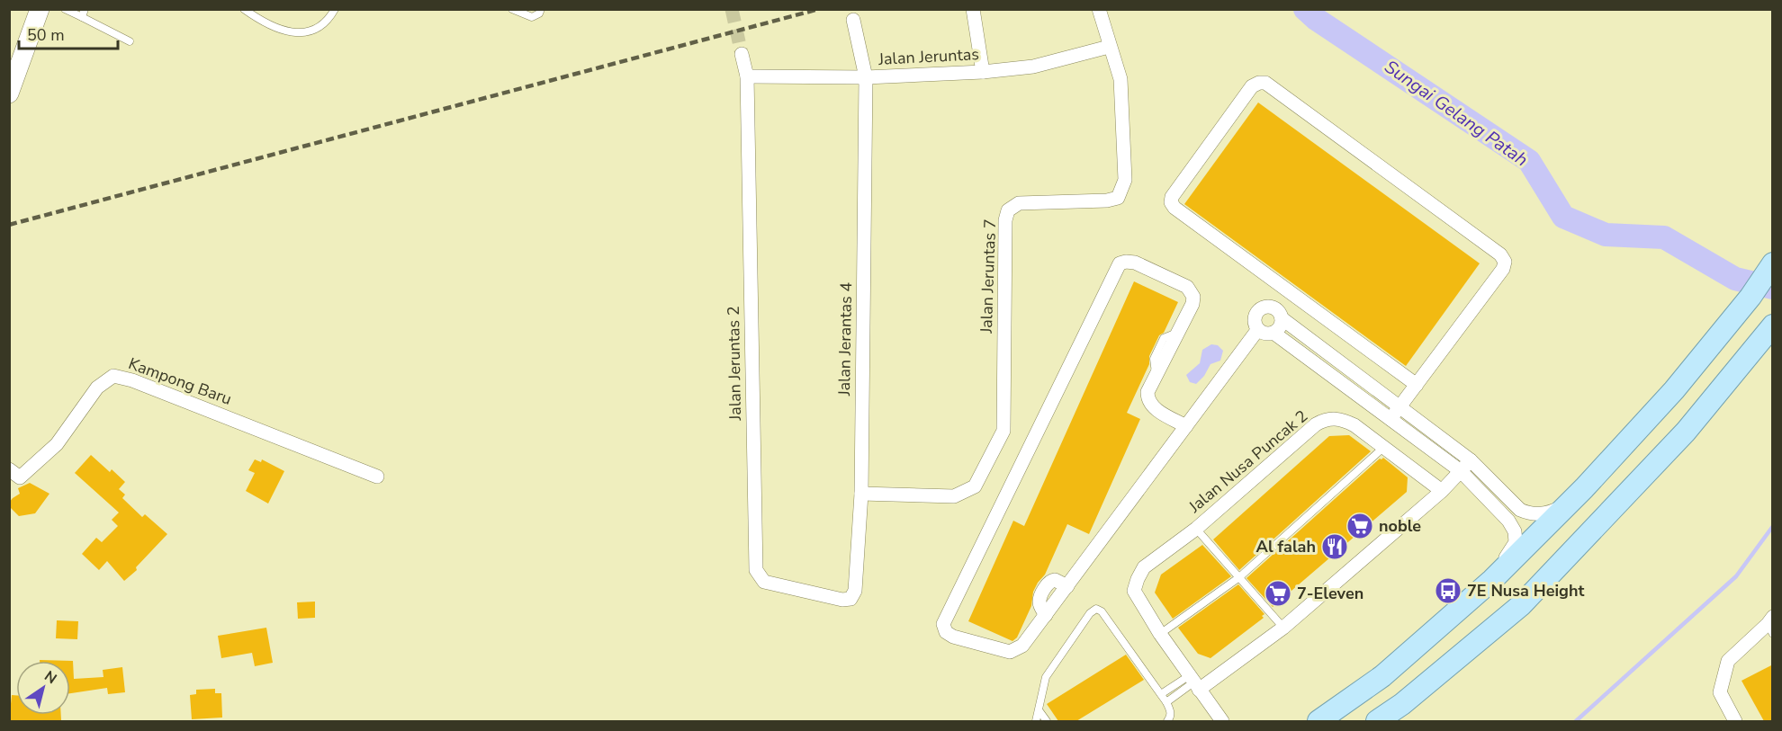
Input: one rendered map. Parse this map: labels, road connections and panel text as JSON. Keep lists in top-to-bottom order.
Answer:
{
  "streets": {
    "street": [
      "Jalan Jeruntas",
      "Jalan Jeruntas 7",
      "Jalan Jerantas 4",
      "Jalan Jeruntas 2",
      "Kampong Baru",
      "Jalan Nusa Puncak 2"
    ]
  },
  "crossings": [
    ["Jalan Jeruntas", "Jalan Jeruntas 7"],
    ["Jalan Jeruntas", "Jalan Jerantas 4"],
    ["Jalan Jeruntas", "Jalan Jeruntas 2"],
    ["Jalan Jeruntas 7", "Jalan Jerantas 4"],
    ["Jalan Jerantas 4", "Jalan Jeruntas 2"]
  ],
  "water": ["Sungai Gelang Patah"],
  "places": {
    "supermarket": ["noble", "7-Eleven"],
    "restaurant": ["Al falah"],
    "bus stop": ["7E Nusa Height"]
  },
  "scale_bar": "50 m",
  "north": "top right"
}
